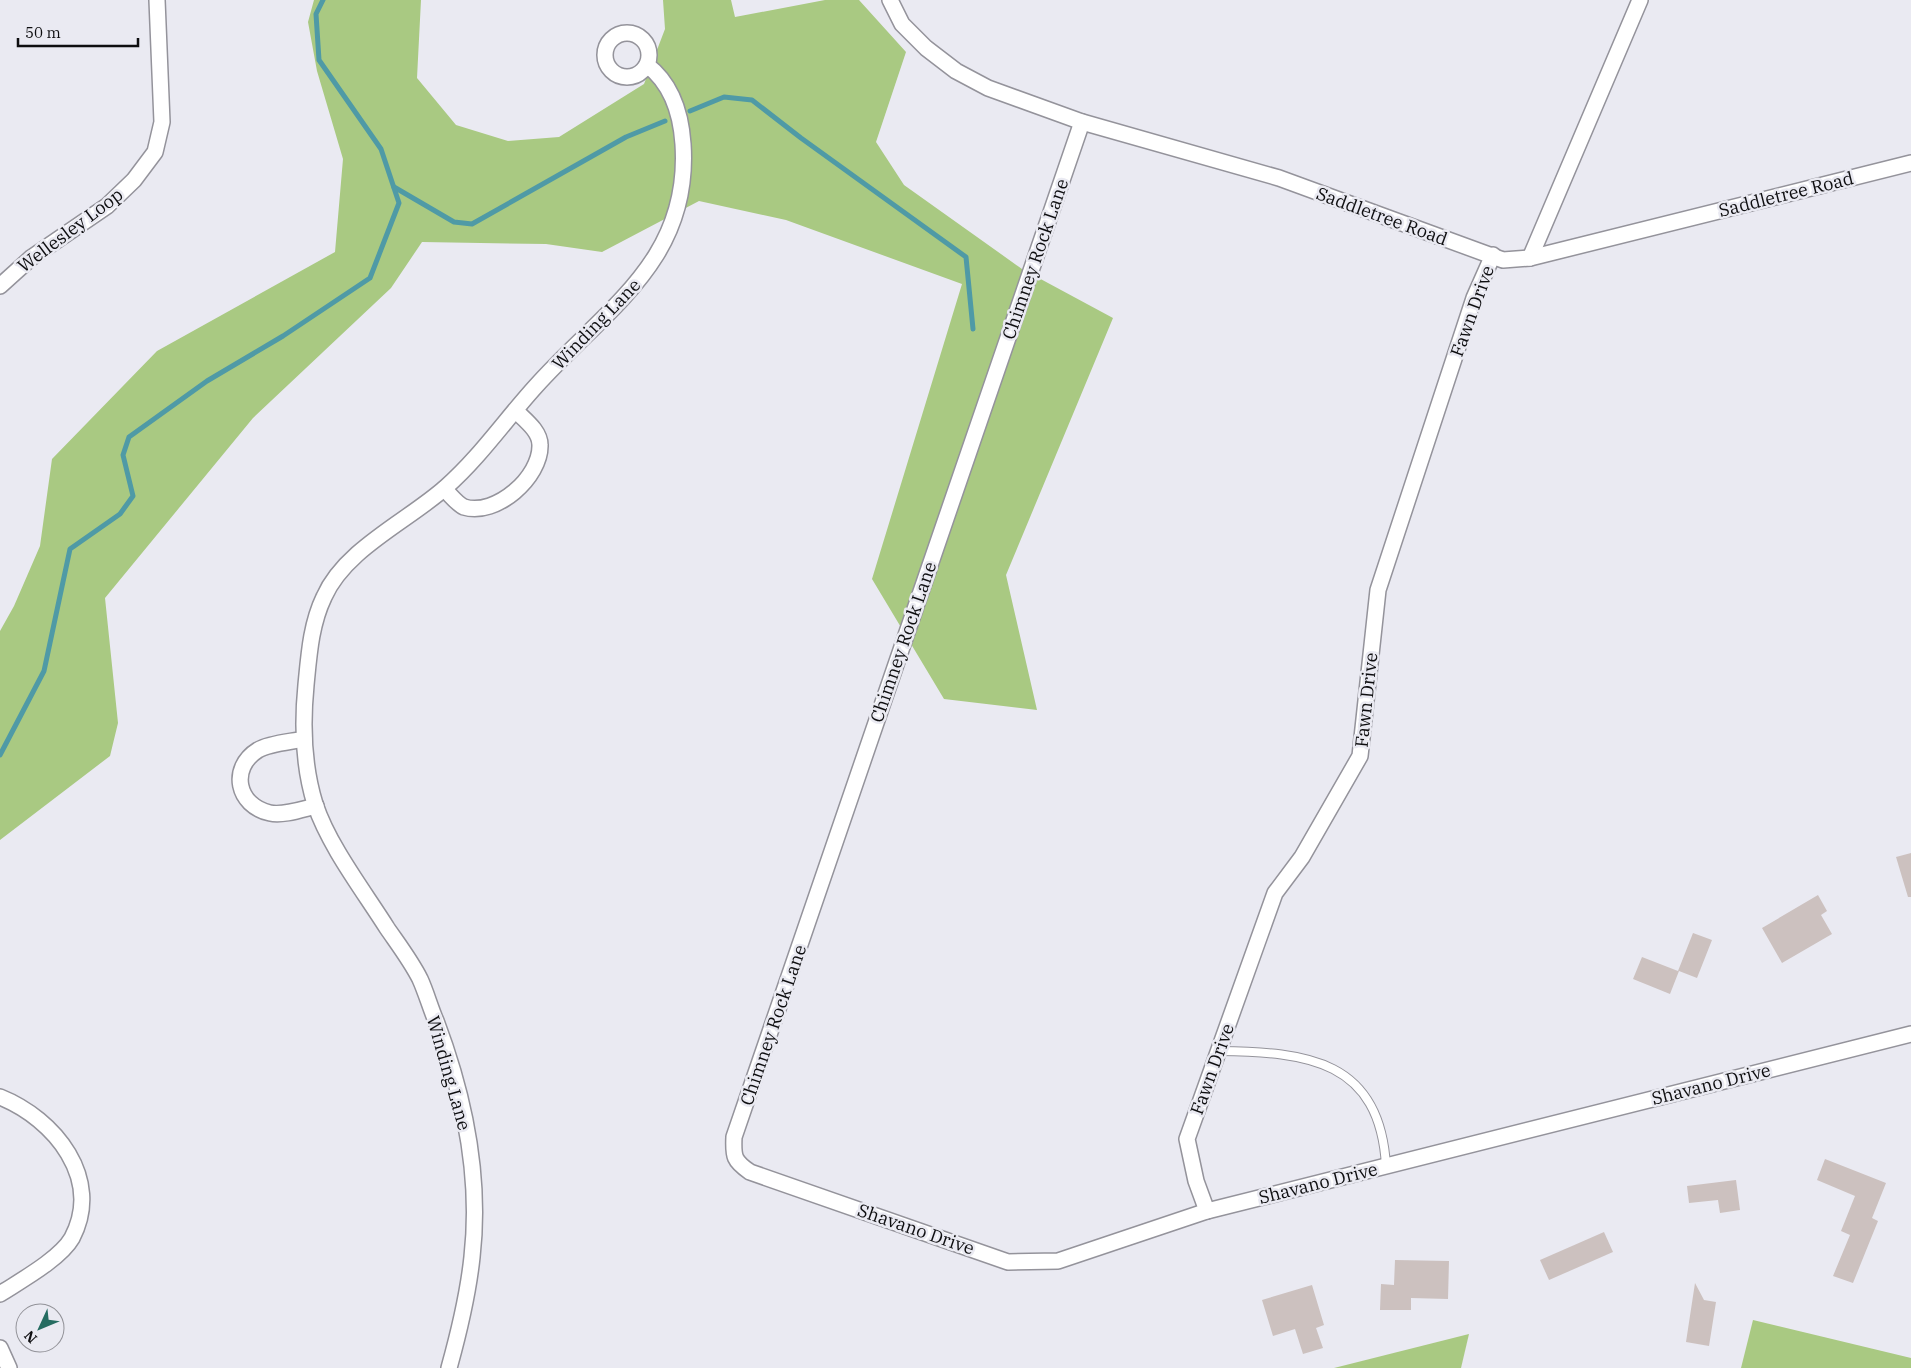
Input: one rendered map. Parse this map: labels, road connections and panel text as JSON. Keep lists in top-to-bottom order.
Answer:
{
  "streets": {
    "street": [
      "Saddletree Road",
      "Wellesley Loop",
      "Chimney Rock Lane",
      "Fawn Drive",
      "Winding Lane",
      "Shavano Drive"
    ]
  },
  "crossings": [
    ["Saddletree Road", "Chimney Rock Lane"],
    ["Saddletree Road", "Fawn Drive"],
    ["Chimney Rock Lane", "Shavano Drive"],
    ["Fawn Drive", "Shavano Drive"]
  ],
  "scale_bar": "50 m",
  "north": "bottom left"
}
